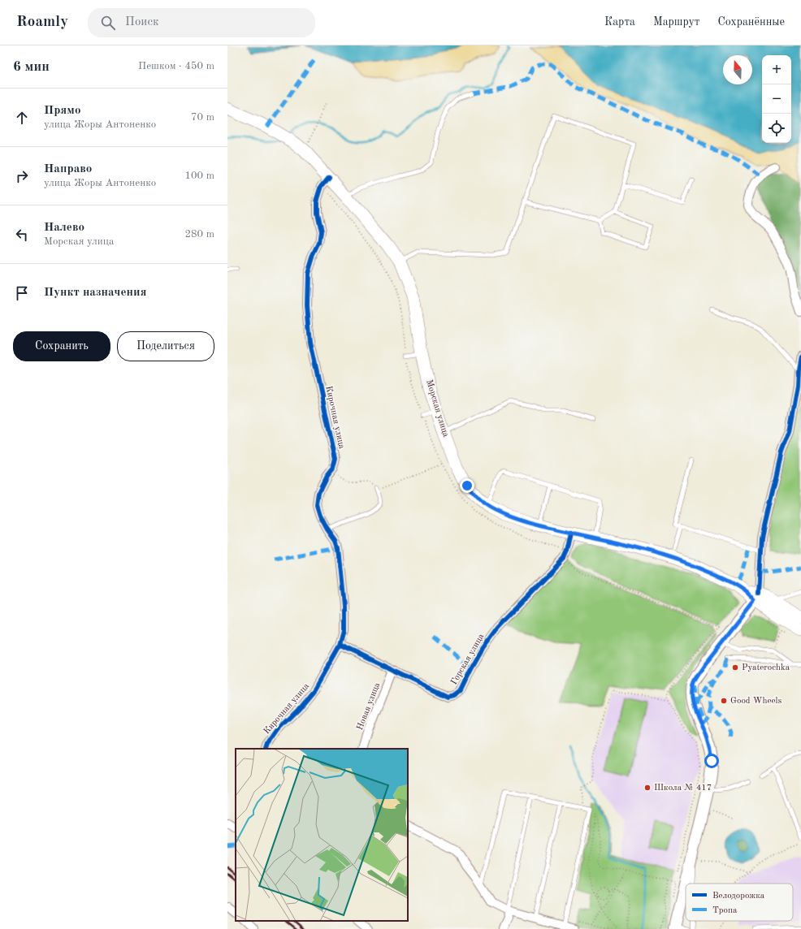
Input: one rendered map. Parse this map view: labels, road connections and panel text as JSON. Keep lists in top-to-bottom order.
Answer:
{
  "streets": {
    "main road": ["Морская улица"],
    "street": ["Кирочная улица", "Горская улица", "Новая улица"]
  },
  "crossings": [
    ["Морская улица", "Кирочная улица"],
    ["Морская улица", "Горская улица"],
    ["Кирочная улица", "Горская улица"],
    ["Горская улица", "Новая улица"]
  ],
  "places": ["Pyaterochka", "Good Wheels", "Школа № 417"],
  "legend": ["Велодорожка", "Тропа"],
  "north": "top",
  "page": {
    "header": "Roamly",
    "search": "Поиск",
    "nav": ["Карта", "Маршрут", "Сохранённые"],
    "heading": ["6 мин", "Пешком · 450 m"],
    "map_buttons": ["+", "−"],
    "list": [
      ["Прямо", "улица Жоры Антоненко", "70 m"],
      ["Направо", "улица Жоры Антоненко", "100 m"],
      ["Налево", "Морская улица", "280 m"],
      "Пункт назначения"
    ],
    "buttons": ["Сохранить", "Поделиться"]
  }
}
